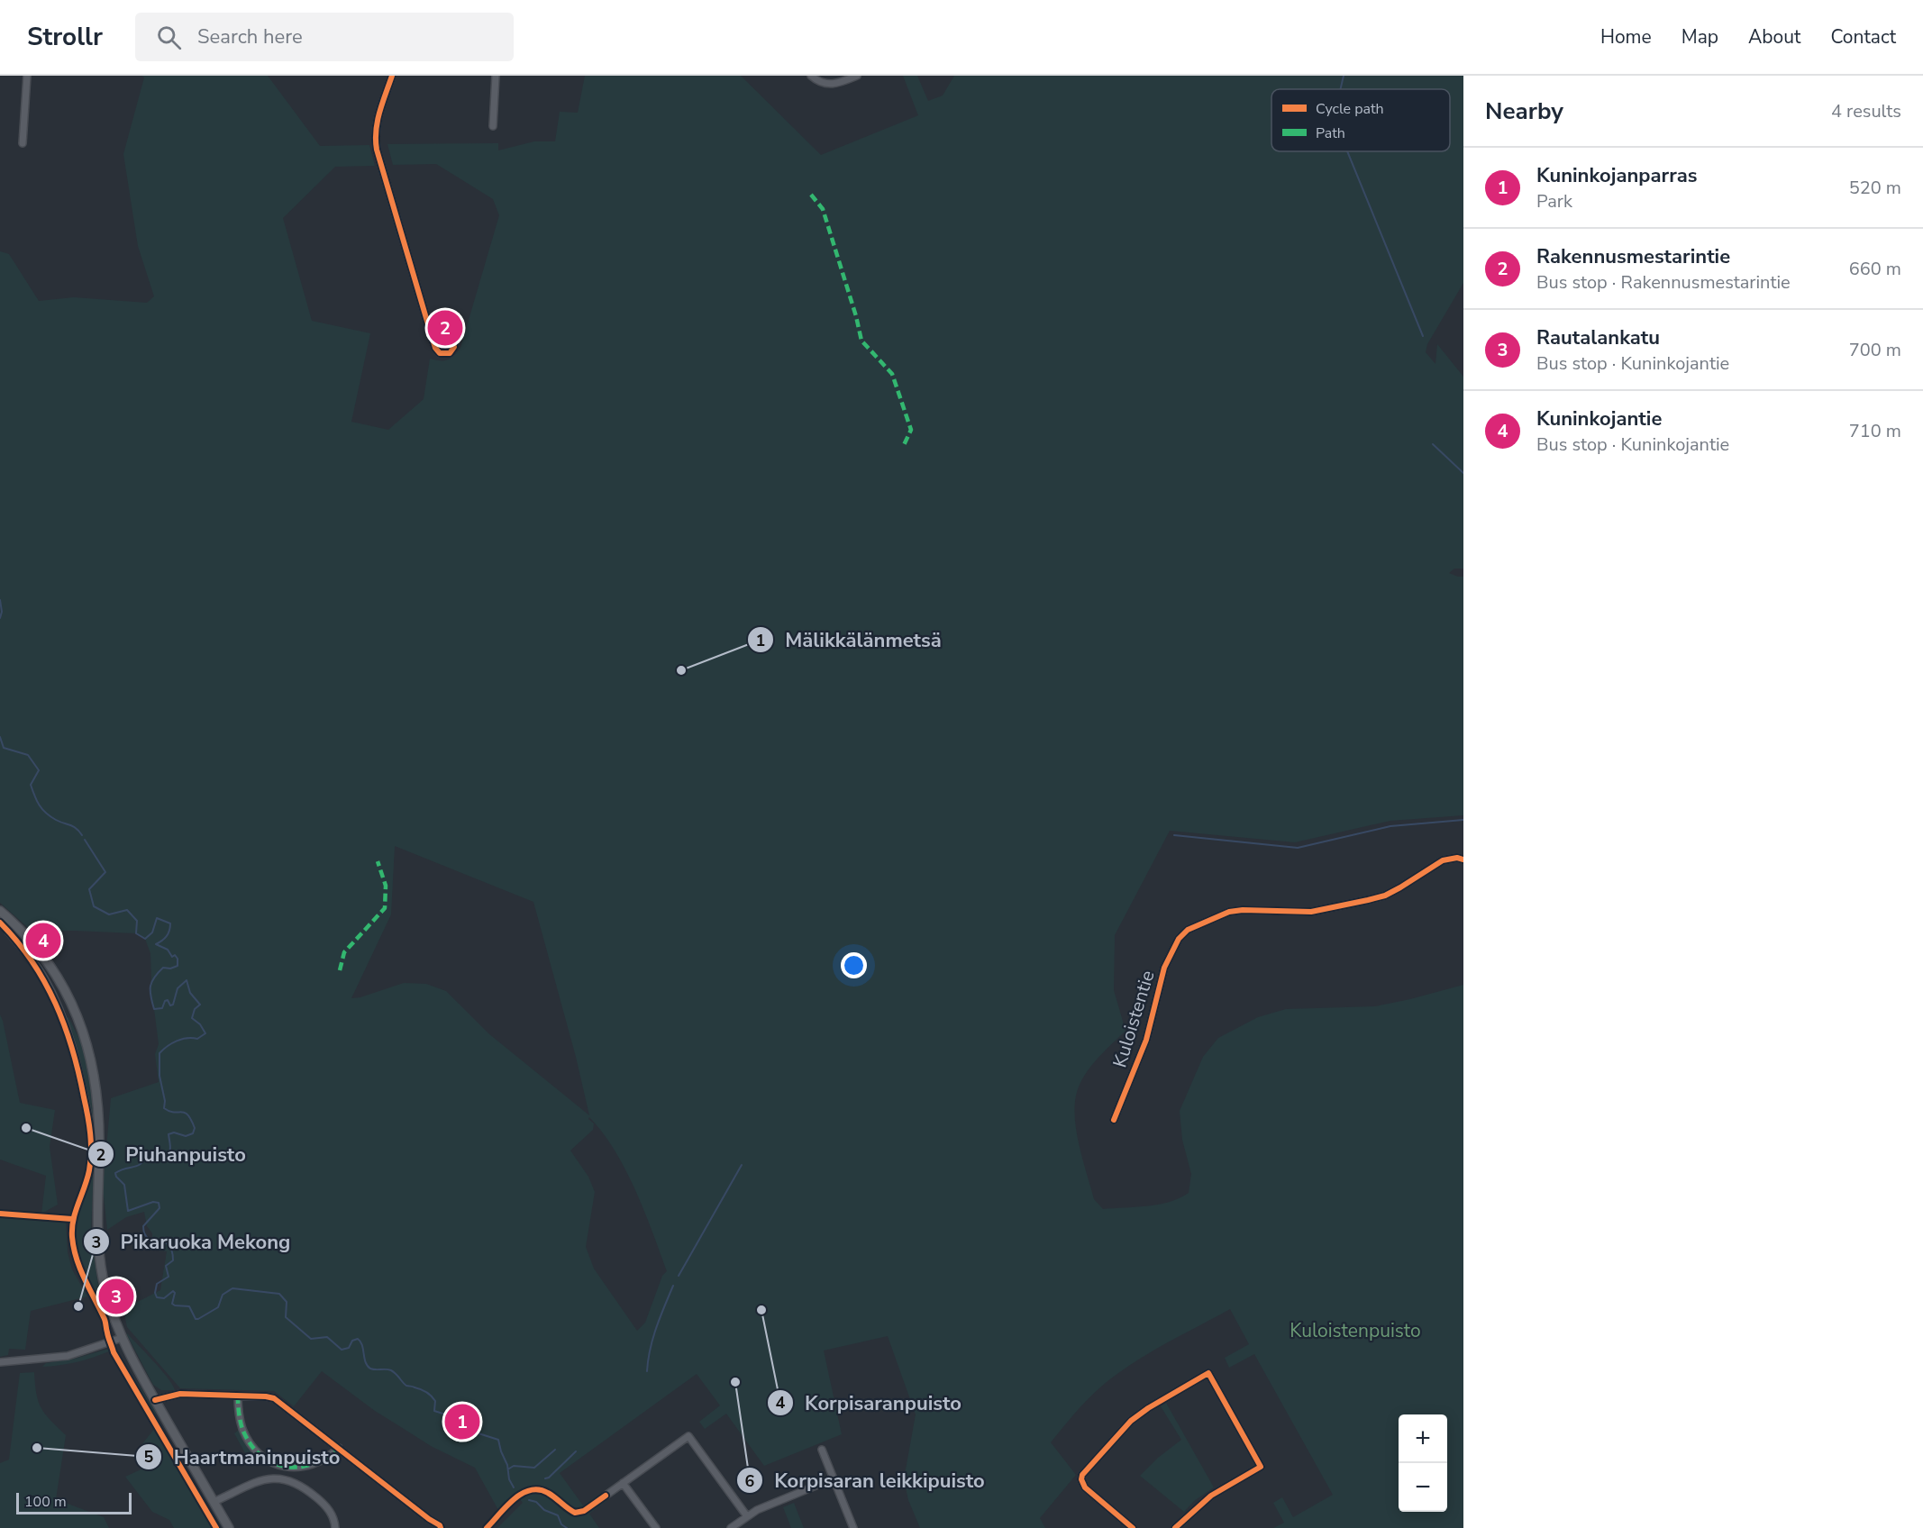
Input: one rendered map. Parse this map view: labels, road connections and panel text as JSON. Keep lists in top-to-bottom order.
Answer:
{
  "streets": {
    "street": ["Kuloistentie"]
  },
  "parks": ["Kuloistenpuisto"],
  "places": [
    "Mälikkälänmetsä",
    "Piuhanpuisto",
    "Pikaruoka Mekong",
    "Korpisaranpuisto",
    "Korpisaran leikkipuisto",
    "Haartmaninpuisto"
  ],
  "legend": ["Cycle path", "Path"],
  "scale_bar": "100 m",
  "page": {
    "header": "Strollr",
    "search": "Search here",
    "nav": [
      "Home",
      "Map",
      "About",
      "Contact"
    ],
    "heading": ["Nearby", "4 results"],
    "list": [
      {
        "mark": "1",
        "name": "Kuninkojanparras",
        "note": "Park",
        "value": "520 m"
      },
      {
        "mark": "2",
        "name": "Rakennusmestarintie",
        "note": "Bus stop · Rakennusmestarintie",
        "value": "660 m"
      },
      {
        "mark": "3",
        "name": "Rautalankatu",
        "note": "Bus stop · Kuninkojantie",
        "value": "700 m"
      },
      {
        "mark": "4",
        "name": "Kuninkojantie",
        "note": "Bus stop · Kuninkojantie",
        "value": "710 m"
      }
    ],
    "pins": [
      "2",
      "4",
      "3",
      "1"
    ],
    "map_buttons": ["+", "−"],
    "scale": "100 m"
  }
}
